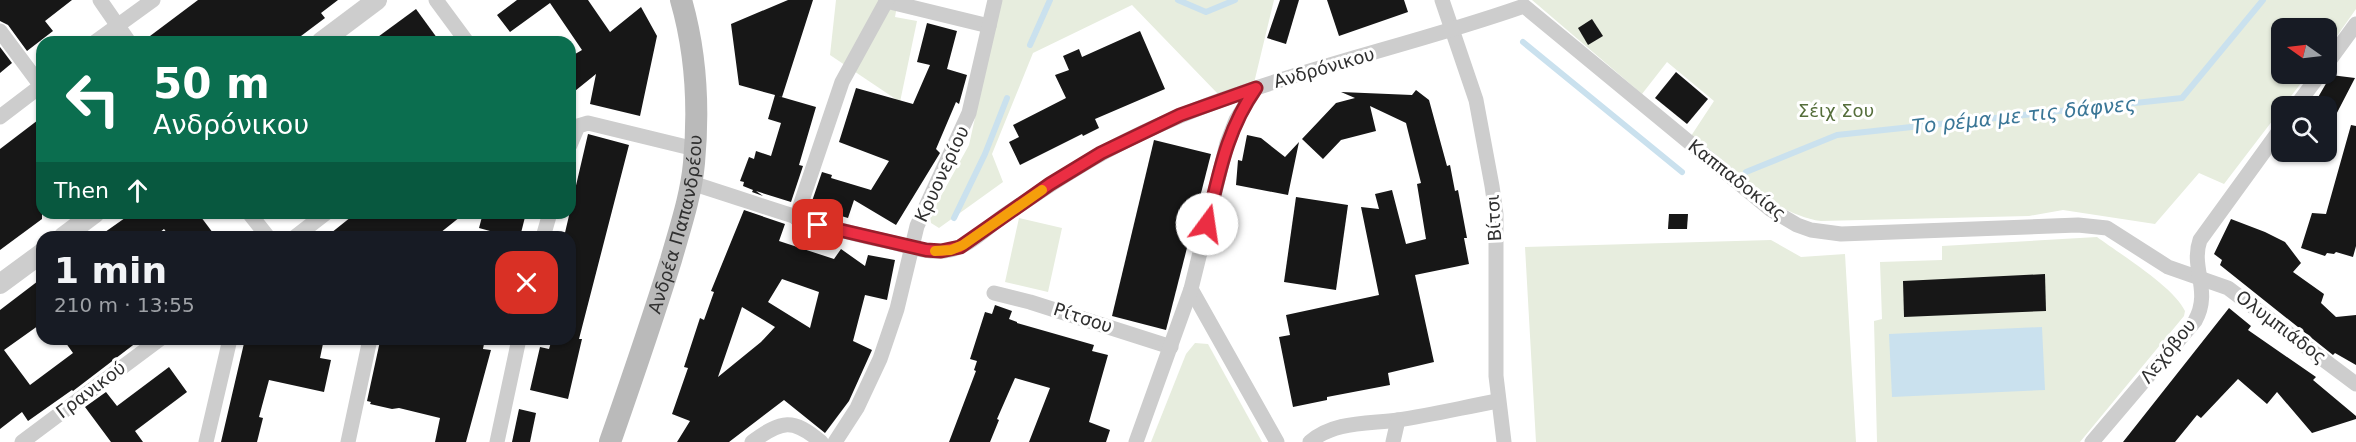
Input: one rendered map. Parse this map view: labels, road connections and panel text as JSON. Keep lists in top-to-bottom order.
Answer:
{
  "streets": {
    "main road": ["Ανδρέα Παπανδρέου"],
    "street": [
      "Ανδρόνικου",
      "Κρυονερίου",
      "Καππαδοκίας",
      "Βίτσι",
      "Ρίτσου",
      "Ολυμπιάδος",
      "Λεχόβου",
      "Γρανικού"
    ]
  },
  "crossings": [
    ["Ανδρόνικου", "Κρυονερίου"],
    ["Ανδρόνικου", "Καππαδοκίας"],
    ["Ανδρόνικου", "Βίτσι"],
    ["Καππαδοκίας", "Βίτσι"],
    ["Καππαδοκίας", "Ολυμπιάδος"],
    ["Καππαδοκίας", "Λεχόβου"],
    ["Ολυμπιάδος", "Λεχόβου"]
  ],
  "water": ["Το ρέμα με τις δάφνες"],
  "parks": ["Σέιχ Σου"],
  "north": "left",
  "page": {
    "turn": ["50 m", "Ανδρόνικου"],
    "then": "Then",
    "heading": ["1 min", "210 m · 13:55"]
  }
}
